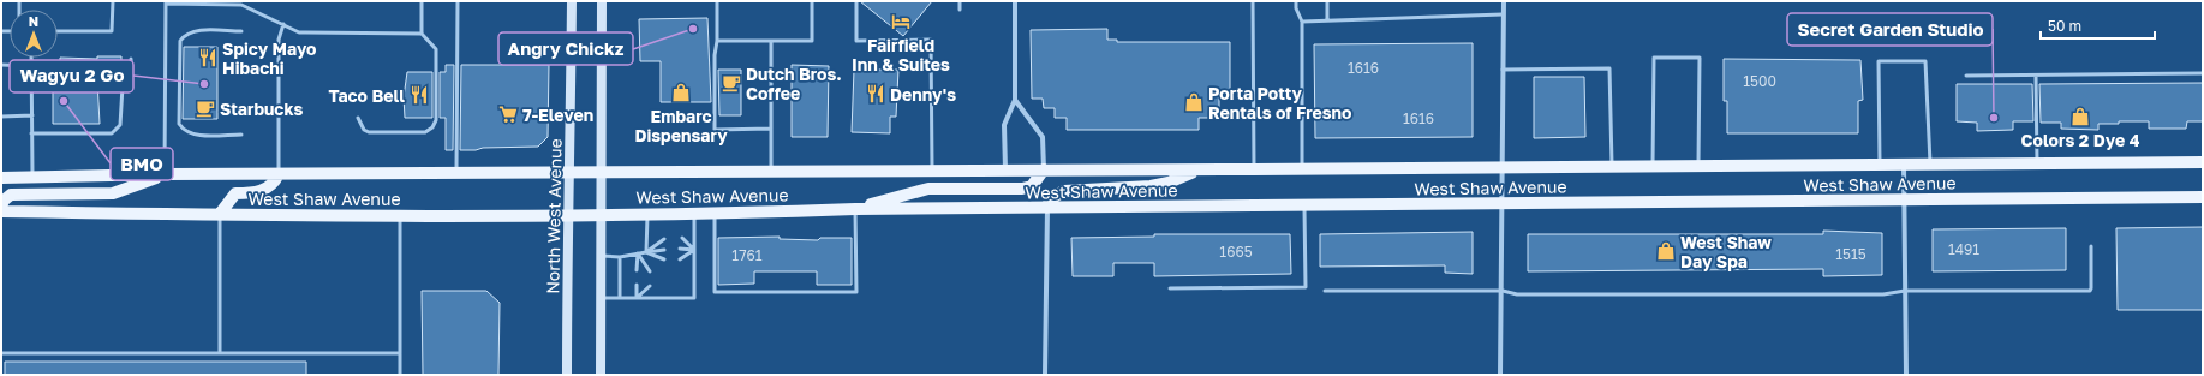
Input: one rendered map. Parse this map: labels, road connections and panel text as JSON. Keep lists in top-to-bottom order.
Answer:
{
  "streets": {
    "main road": ["West Shaw Avenue", "North West Avenue"]
  },
  "crossings": [
    ["West Shaw Avenue", "North West Avenue"]
  ],
  "places": {
    "hotel": ["Fairfield Inn & Suites"],
    "other": [
      "Angry Chickz",
      "Wagyu 2 Go",
      "BMO",
      "Secret Garden Studio"
    ],
    "restaurant": ["Spicy Mayo Hibachi", "Denny's", "Taco Bell"],
    "cafe": ["Dutch Bros. Coffee", "Starbucks"],
    "shop": [
      "Embarc Dispensary",
      "Porta Potty Rentals of Fresno",
      "Colors 2 Dye 4",
      "West Shaw Day Spa"
    ],
    "supermarket": ["7-Eleven"]
  },
  "house_numbers": [
    "1616",
    "1500",
    "1616",
    "1491",
    "1665",
    "1515",
    "1761"
  ],
  "scale_bar": "50 m",
  "north": "top"
}
